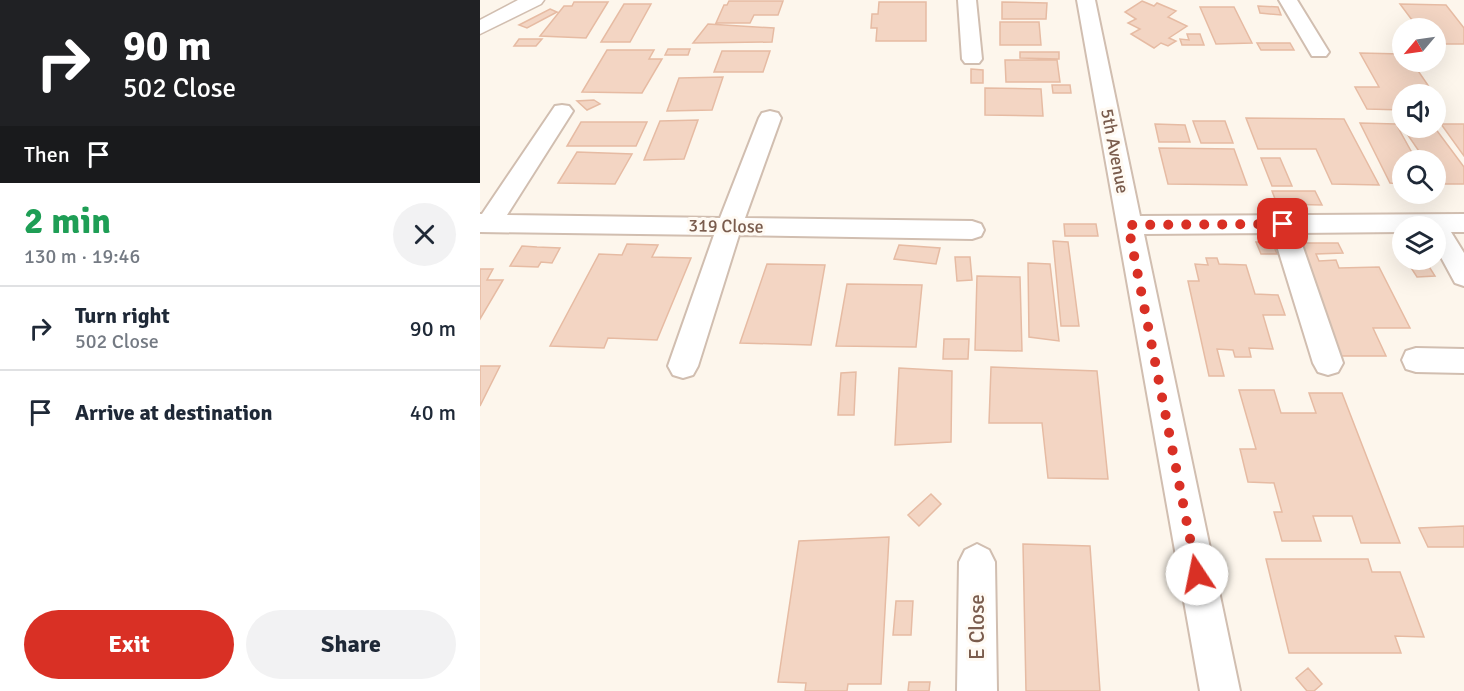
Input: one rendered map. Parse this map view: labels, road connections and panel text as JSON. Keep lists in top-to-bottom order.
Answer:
{
  "streets": {
    "street": ["5th Avenue", "319 Close", "E Close"]
  },
  "north": "bottom left",
  "page": {
    "turn": ["90 m", "502 Close"],
    "then": "Then",
    "heading": ["2 min", "130 m · 19:46"],
    "list": [
      {
        "name": "Turn right",
        "note": "502 Close",
        "value": "90 m"
      },
      {
        "name": "Arrive at destination",
        "value": "40 m"
      }
    ],
    "buttons": ["Exit", "Share"]
  }
}
